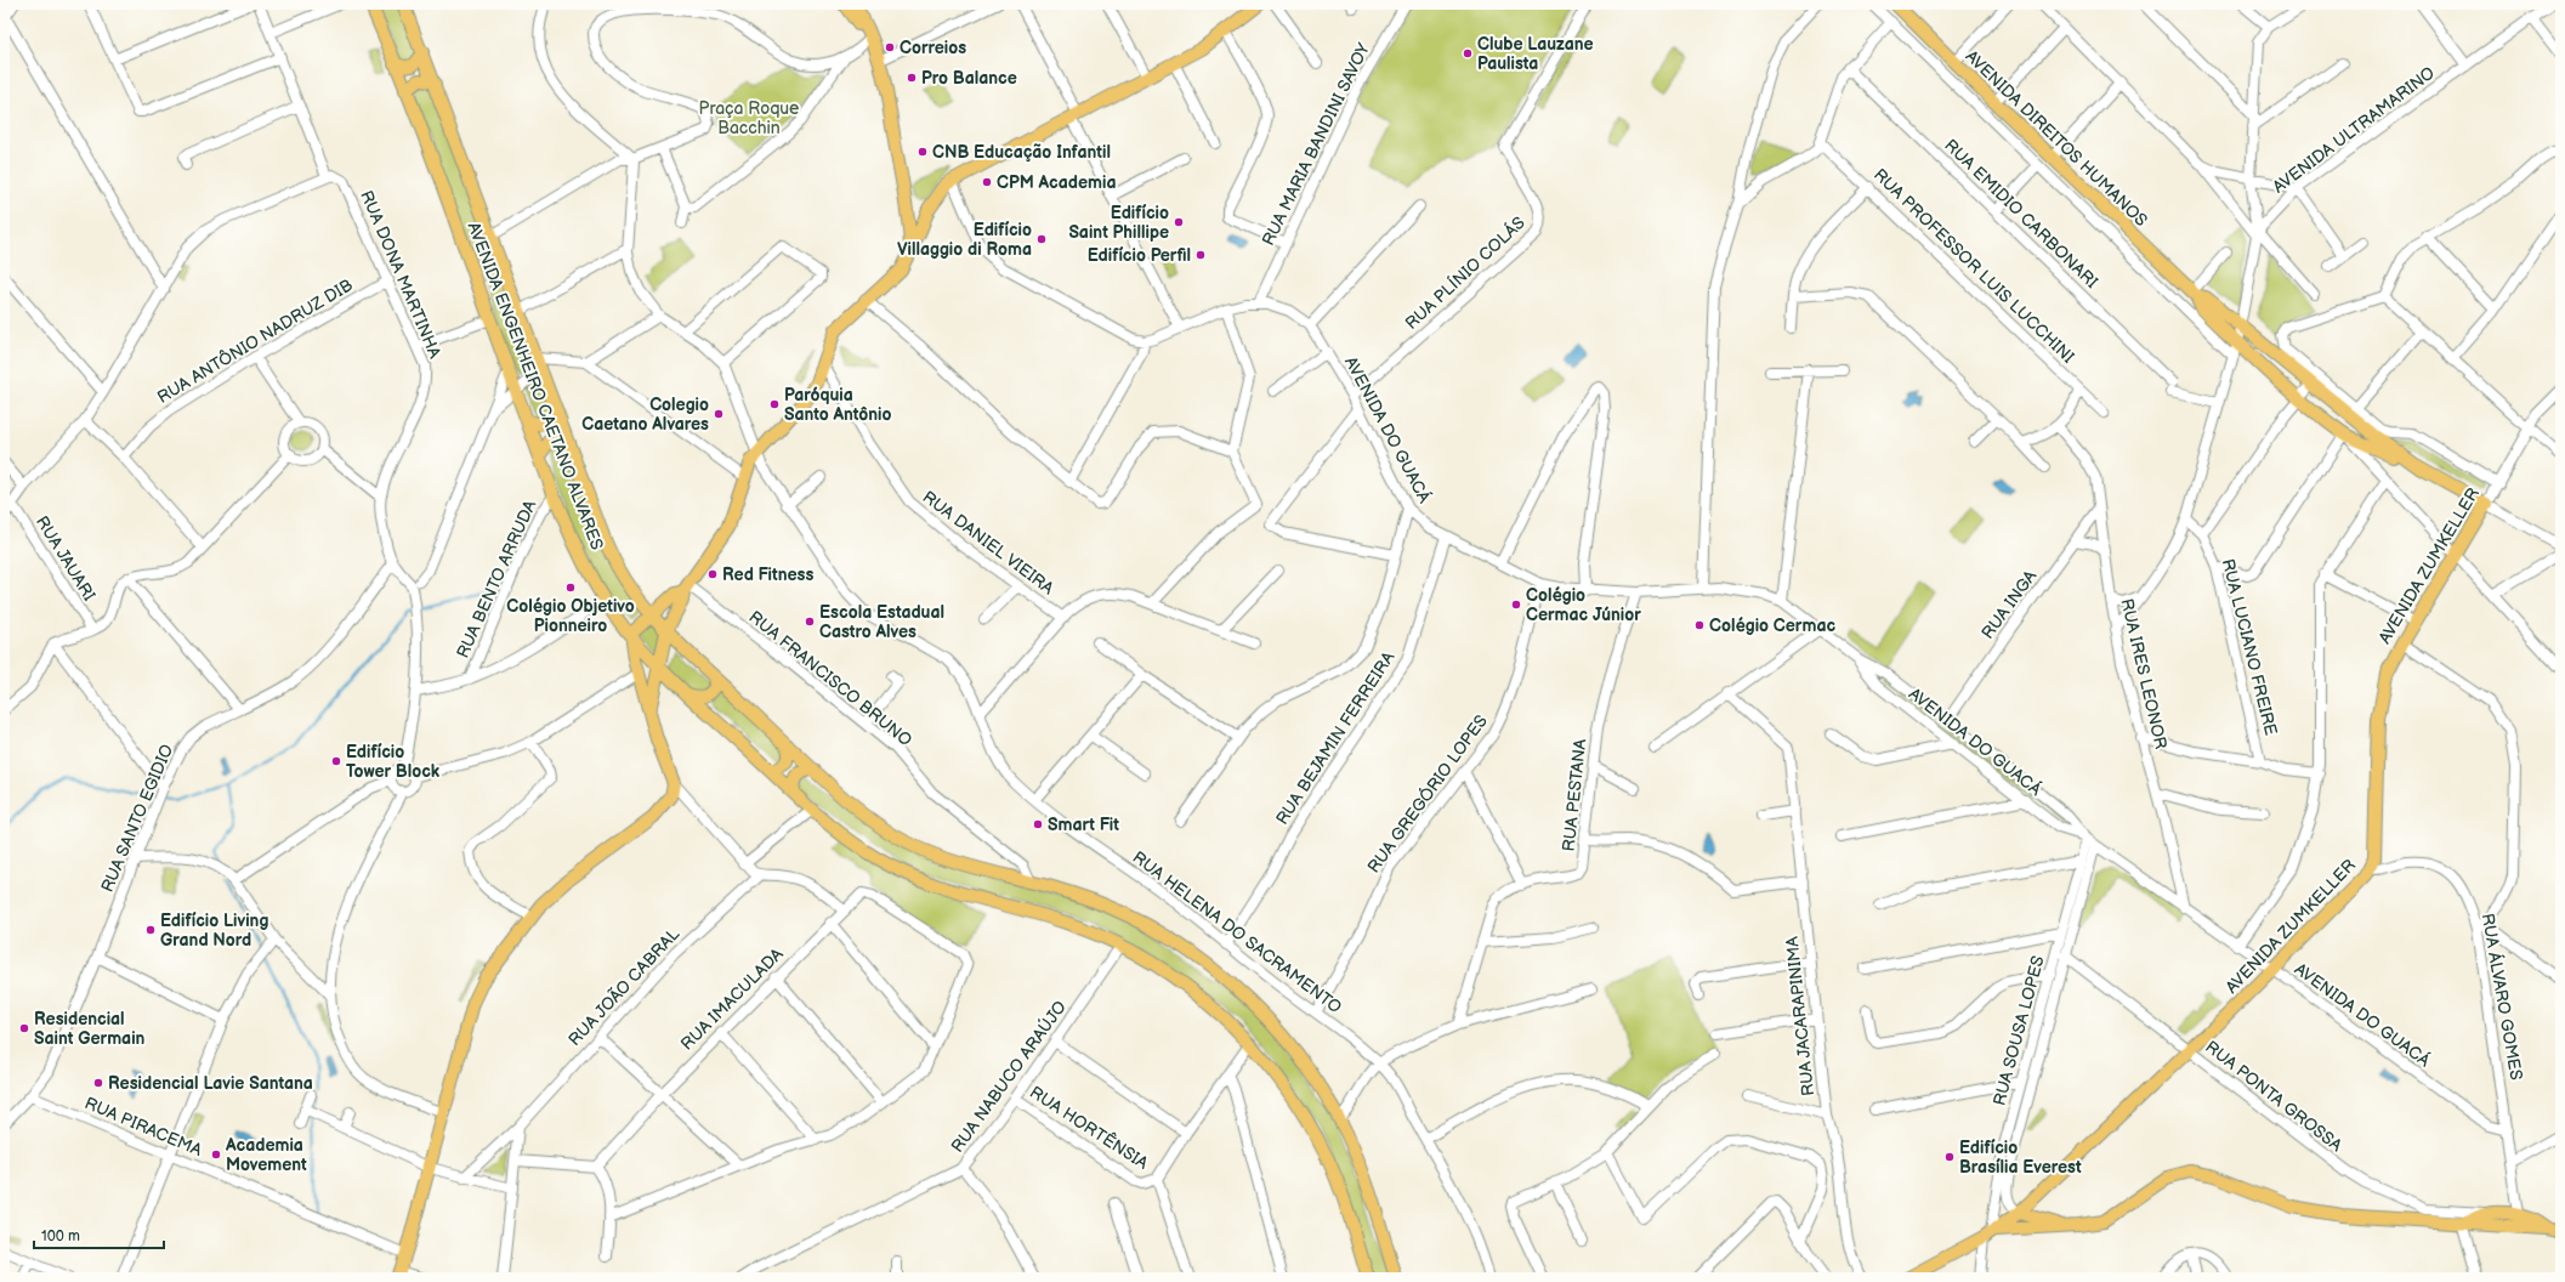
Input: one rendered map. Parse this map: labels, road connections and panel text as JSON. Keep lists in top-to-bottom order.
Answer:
{
  "streets": {
    "main road": ["AVENIDA DIREITOS HUMANOS", "AVENIDA ENGENHEIRO CAETANO ALVARES", "AVENIDA ZUMKELLER"],
    "street": [
      "AVENIDA ULTRAMARINO",
      "RUA MARIA BANDINI SAVOY",
      "RUA EMIDIO CARBONARI",
      "RUA PROFESSOR LUIS LUCCHINI",
      "RUA PLÍNIO COLÁS",
      "RUA DONA MARTINHA",
      "RUA ANTÔNIO NADRUZ DIB",
      "AVENIDA DO GUACÁ",
      "RUA DANIEL VIEIRA",
      "RUA JAUARI",
      "RUA BENTO ARRUDA",
      "RUA INGA",
      "RUA LUCIANO FREIRE",
      "RUA IRES LEONOR",
      "RUA FRANCISCO BRUNO",
      "RUA BEJAMIN FERREIRA",
      "RUA GREGÓRIO LOPES",
      "RUA PESTANA",
      "RUA SANTO EGIDIO",
      "RUA HELENA DO SACRAMENTO",
      "RUA JOÃO CABRAL",
      "RUA ÁLVARO GOMES",
      "RUA IMACULADA",
      "RUA JACARAPINIMA",
      "RUA SOUSA LOPES",
      "RUA NABUCO ARAÚJO",
      "RUA PONTA GROSSA",
      "RUA PIRACEMA",
      "RUA HORTÊNSIA"
    ]
  },
  "crossings": [
    ["AVENIDA DIREITOS HUMANOS", "AVENIDA ZUMKELLER"],
    ["RUA MARIA BANDINI SAVOY", "AVENIDA DO GUACÁ"],
    ["RUA PLÍNIO COLÁS", "AVENIDA DO GUACÁ"],
    ["RUA DONA MARTINHA", "RUA ANTÔNIO NADRUZ DIB"],
    ["RUA DONA MARTINHA", "RUA SANTO EGIDIO"],
    ["AVENIDA ENGENHEIRO CAETANO ALVARES", "RUA BENTO ARRUDA"],
    ["AVENIDA ENGENHEIRO CAETANO ALVARES", "RUA FRANCISCO BRUNO"],
    ["AVENIDA ENGENHEIRO CAETANO ALVARES", "RUA NABUCO ARAÚJO"],
    ["AVENIDA DO GUACÁ", "AVENIDA ZUMKELLER"],
    ["AVENIDA DO GUACÁ", "RUA INGA"],
    ["AVENIDA DO GUACÁ", "RUA IRES LEONOR"],
    ["AVENIDA DO GUACÁ", "RUA BEJAMIN FERREIRA"],
    ["AVENIDA DO GUACÁ", "RUA GREGÓRIO LOPES"],
    ["AVENIDA DO GUACÁ", "RUA PESTANA"],
    ["AVENIDA DO GUACÁ", "RUA ÁLVARO GOMES"],
    ["AVENIDA DO GUACÁ", "RUA SOUSA LOPES"],
    ["AVENIDA ZUMKELLER", "RUA ÁLVARO GOMES"],
    ["AVENIDA ZUMKELLER", "RUA SOUSA LOPES"],
    ["AVENIDA ZUMKELLER", "RUA PONTA GROSSA"],
    ["RUA INGA", "RUA IRES LEONOR"],
    ["RUA BEJAMIN FERREIRA", "RUA HELENA DO SACRAMENTO"],
    ["RUA GREGÓRIO LOPES", "RUA HELENA DO SACRAMENTO"],
    ["RUA SANTO EGIDIO", "RUA PIRACEMA"],
    ["RUA SOUSA LOPES", "RUA PONTA GROSSA"],
    ["RUA NABUCO ARAÚJO", "RUA HORTÊNSIA"]
  ],
  "parks": ["Praça Roque Bacchin"],
  "places": [
    "Correios",
    "Clube Lauzane Paulista",
    "Pro Balance",
    "CNB Educação Infantil",
    "CPM Academia",
    "Edifício Saint Phillipe",
    "Edifício Villaggio di Roma",
    "Edifício Perfil",
    "Paróquia Santo Antônio",
    "Colegio Caetano Alvares",
    "Red Fitness",
    "Colégio Objetivo Pionneiro",
    "Colégio Cermac Júnior",
    "Escola Estadual Castro Alves",
    "Colégio Cermac",
    "Edifício Tower Block",
    "Smart Fit",
    "Edifício Living Grand Nord",
    "Residencial Saint Germain",
    "Residencial Lavie Santana",
    "Academia Movement",
    "Edifício Brasília Everest"
  ],
  "scale_bar": "100 m"
}
